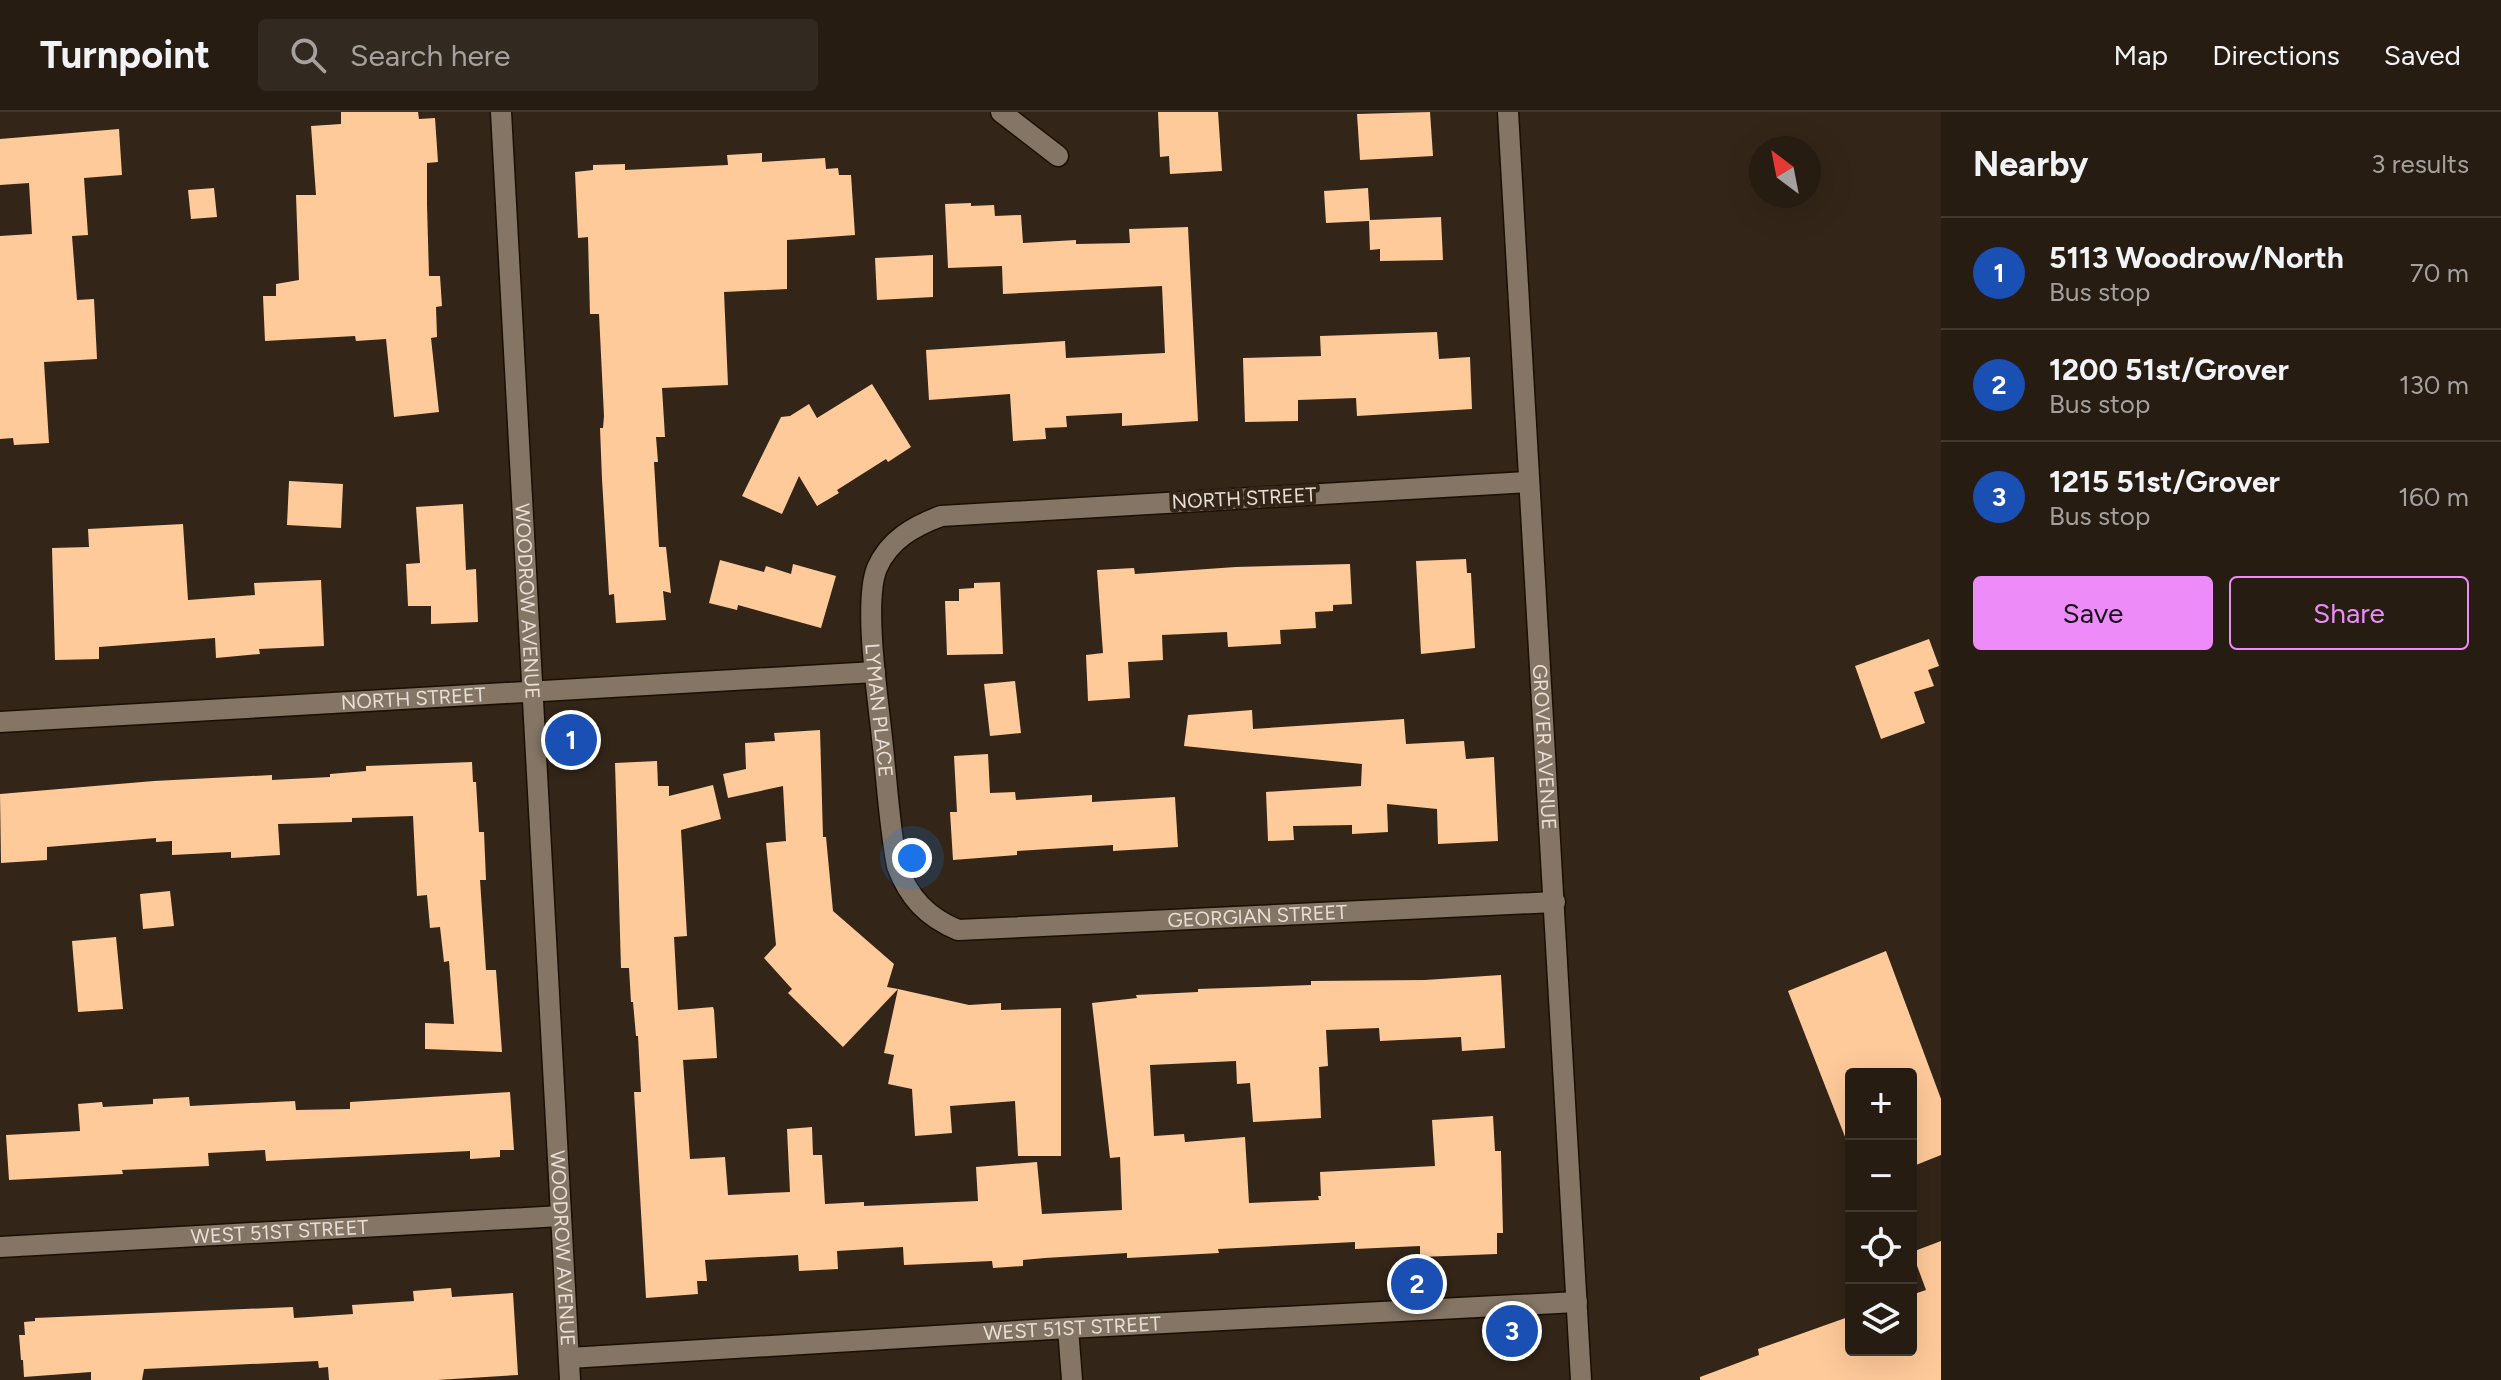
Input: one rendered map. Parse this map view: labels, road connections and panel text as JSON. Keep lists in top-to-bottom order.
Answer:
{
  "streets": {
    "street": [
      "NORTH STREET",
      "WOODROW AVENUE",
      "LYMAN PLACE",
      "GROVER AVENUE",
      "GEORGIAN STREET",
      "WEST 51ST STREET"
    ]
  },
  "crossings": [
    ["NORTH STREET", "WOODROW AVENUE"],
    ["NORTH STREET", "LYMAN PLACE"],
    ["NORTH STREET", "GROVER AVENUE"],
    ["WOODROW AVENUE", "WEST 51ST STREET"],
    ["LYMAN PLACE", "GEORGIAN STREET"],
    ["GROVER AVENUE", "GEORGIAN STREET"],
    ["GROVER AVENUE", "WEST 51ST STREET"]
  ],
  "north": "top left",
  "page": {
    "header": "Turnpoint",
    "search": "Search here",
    "nav": ["Map", "Directions", "Saved"],
    "heading": ["Nearby", "3 results"],
    "list": [
      {
        "mark": "1",
        "name": "5113 Woodrow/North",
        "note": "Bus stop",
        "value": "70 m"
      },
      {
        "mark": "2",
        "name": "1200 51st/Grover",
        "note": "Bus stop",
        "value": "130 m"
      },
      {
        "mark": "3",
        "name": "1215 51st/Grover",
        "note": "Bus stop",
        "value": "160 m"
      }
    ],
    "buttons": ["Save", "Share"],
    "pins": ["1", "2", "3"],
    "map_buttons": ["+", "−"]
  }
}
